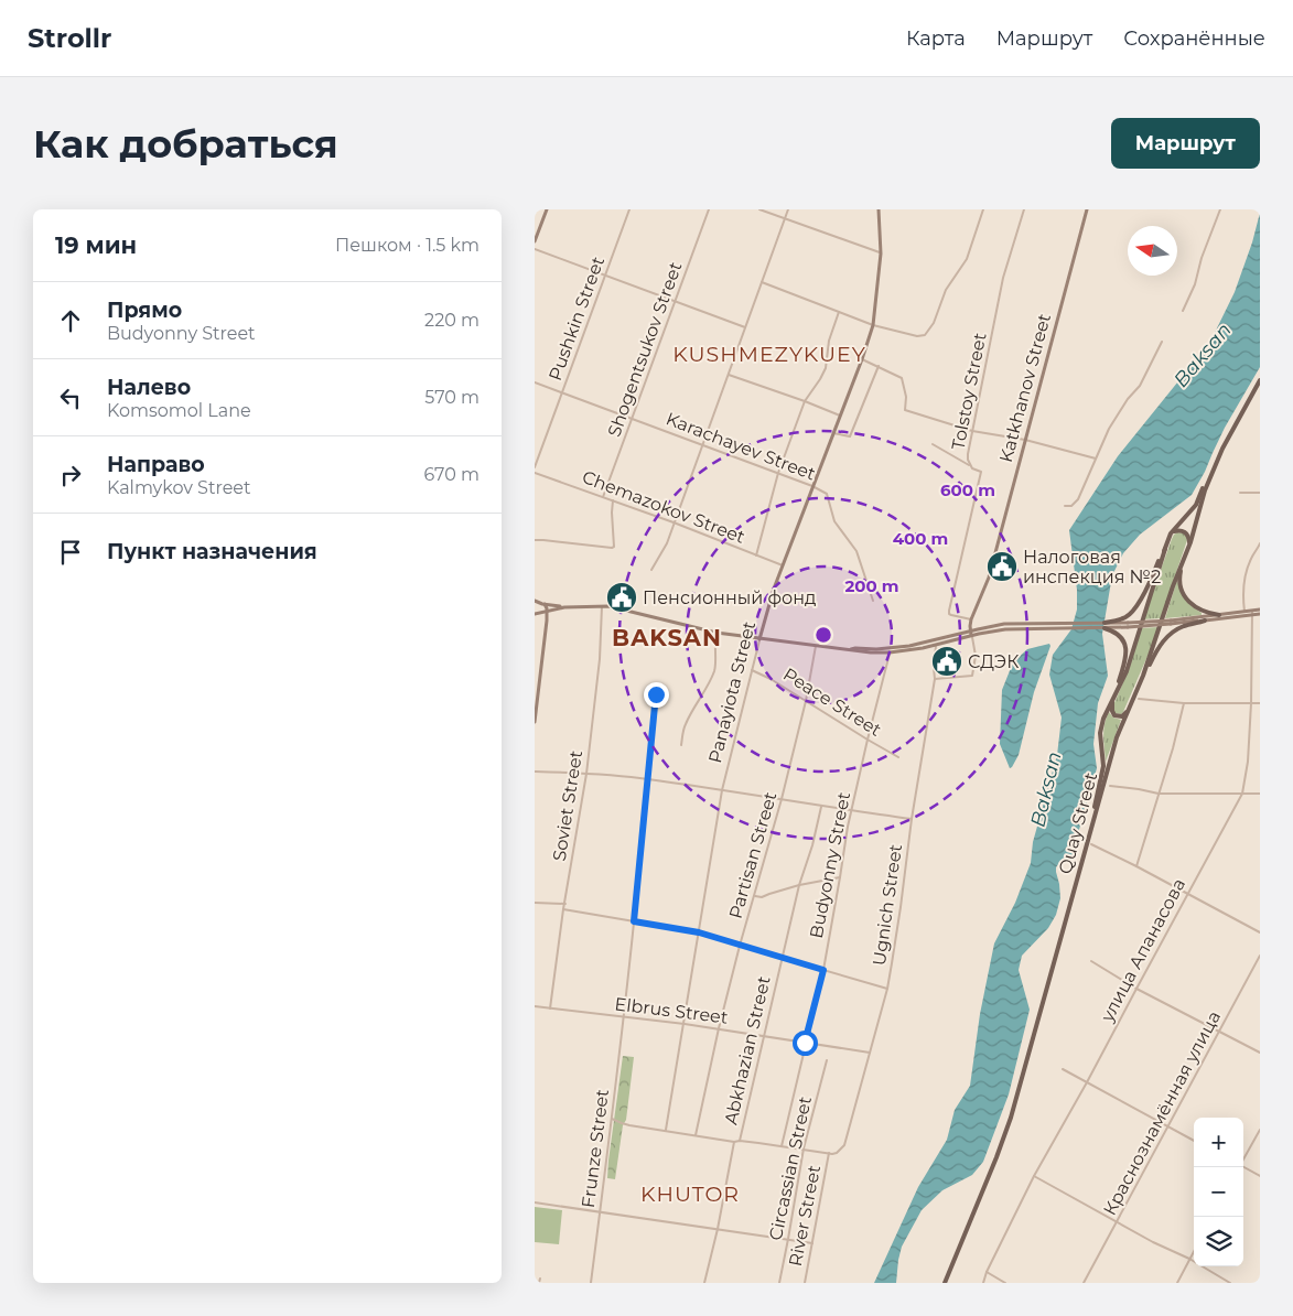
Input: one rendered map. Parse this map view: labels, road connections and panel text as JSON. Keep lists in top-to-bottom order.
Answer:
{
  "streets": {
    "main road": ["Quay Street"],
    "street": [
      "Pushkin Street",
      "Shogentsukov Street",
      "Katkhanov Street",
      "Tolstoy Street",
      "Karachayev Street",
      "Chemazokov Street",
      "Panayiota Street",
      "Peace Street",
      "Soviet Street",
      "Partisan Street",
      "Budyonny Street",
      "Ugnich Street",
      "улица Апанасова",
      "Elbrus Street",
      "Abkhazian Street",
      "Краснознамённая улица",
      "Frunze Street",
      "Circassian Street",
      "River Street"
    ]
  },
  "crossings": [
    ["Pushkin Street", "Karachayev Street"],
    ["Shogentsukov Street", "Karachayev Street"],
    ["Shogentsukov Street", "Chemazokov Street"],
    ["Katkhanov Street", "Tolstoy Street"],
    ["Karachayev Street", "Panayiota Street"],
    ["Chemazokov Street", "Panayiota Street"],
    ["Panayiota Street", "Peace Street"],
    ["Panayiota Street", "Elbrus Street"],
    ["Peace Street", "Partisan Street"],
    ["Peace Street", "Budyonny Street"],
    ["Soviet Street", "Elbrus Street"],
    ["Partisan Street", "Elbrus Street"],
    ["Budyonny Street", "Elbrus Street"],
    ["Ugnich Street", "Elbrus Street"],
    ["Ugnich Street", "River Street"],
    ["Elbrus Street", "Abkhazian Street"],
    ["Elbrus Street", "Frunze Street"]
  ],
  "districts": ["KUSHMEZYKUEY", "BAKSAN", "KHUTOR"],
  "water": ["Baksan"],
  "places": {
    "public building": ["Налоговая инспекция №2", "Пенсионный фонд", "СДЭК"]
  },
  "north": "left",
  "page": {
    "header": "Strollr",
    "nav": ["Карта", "Маршрут", "Сохранённые"],
    "buttons": "Маршрут",
    "title": "Как добраться",
    "heading": ["19 мин", "Пешком · 1.5 km"],
    "list": [
      ["Прямо", "Budyonny Street", "220 m"],
      ["Налево", "Komsomol Lane", "570 m"],
      ["Направо", "Kalmykov Street", "670 m"],
      "Пункт назначения"
    ],
    "map_buttons": ["+", "−"]
  },
  "rings": ["600 m", "400 m", "200 m"]
}
